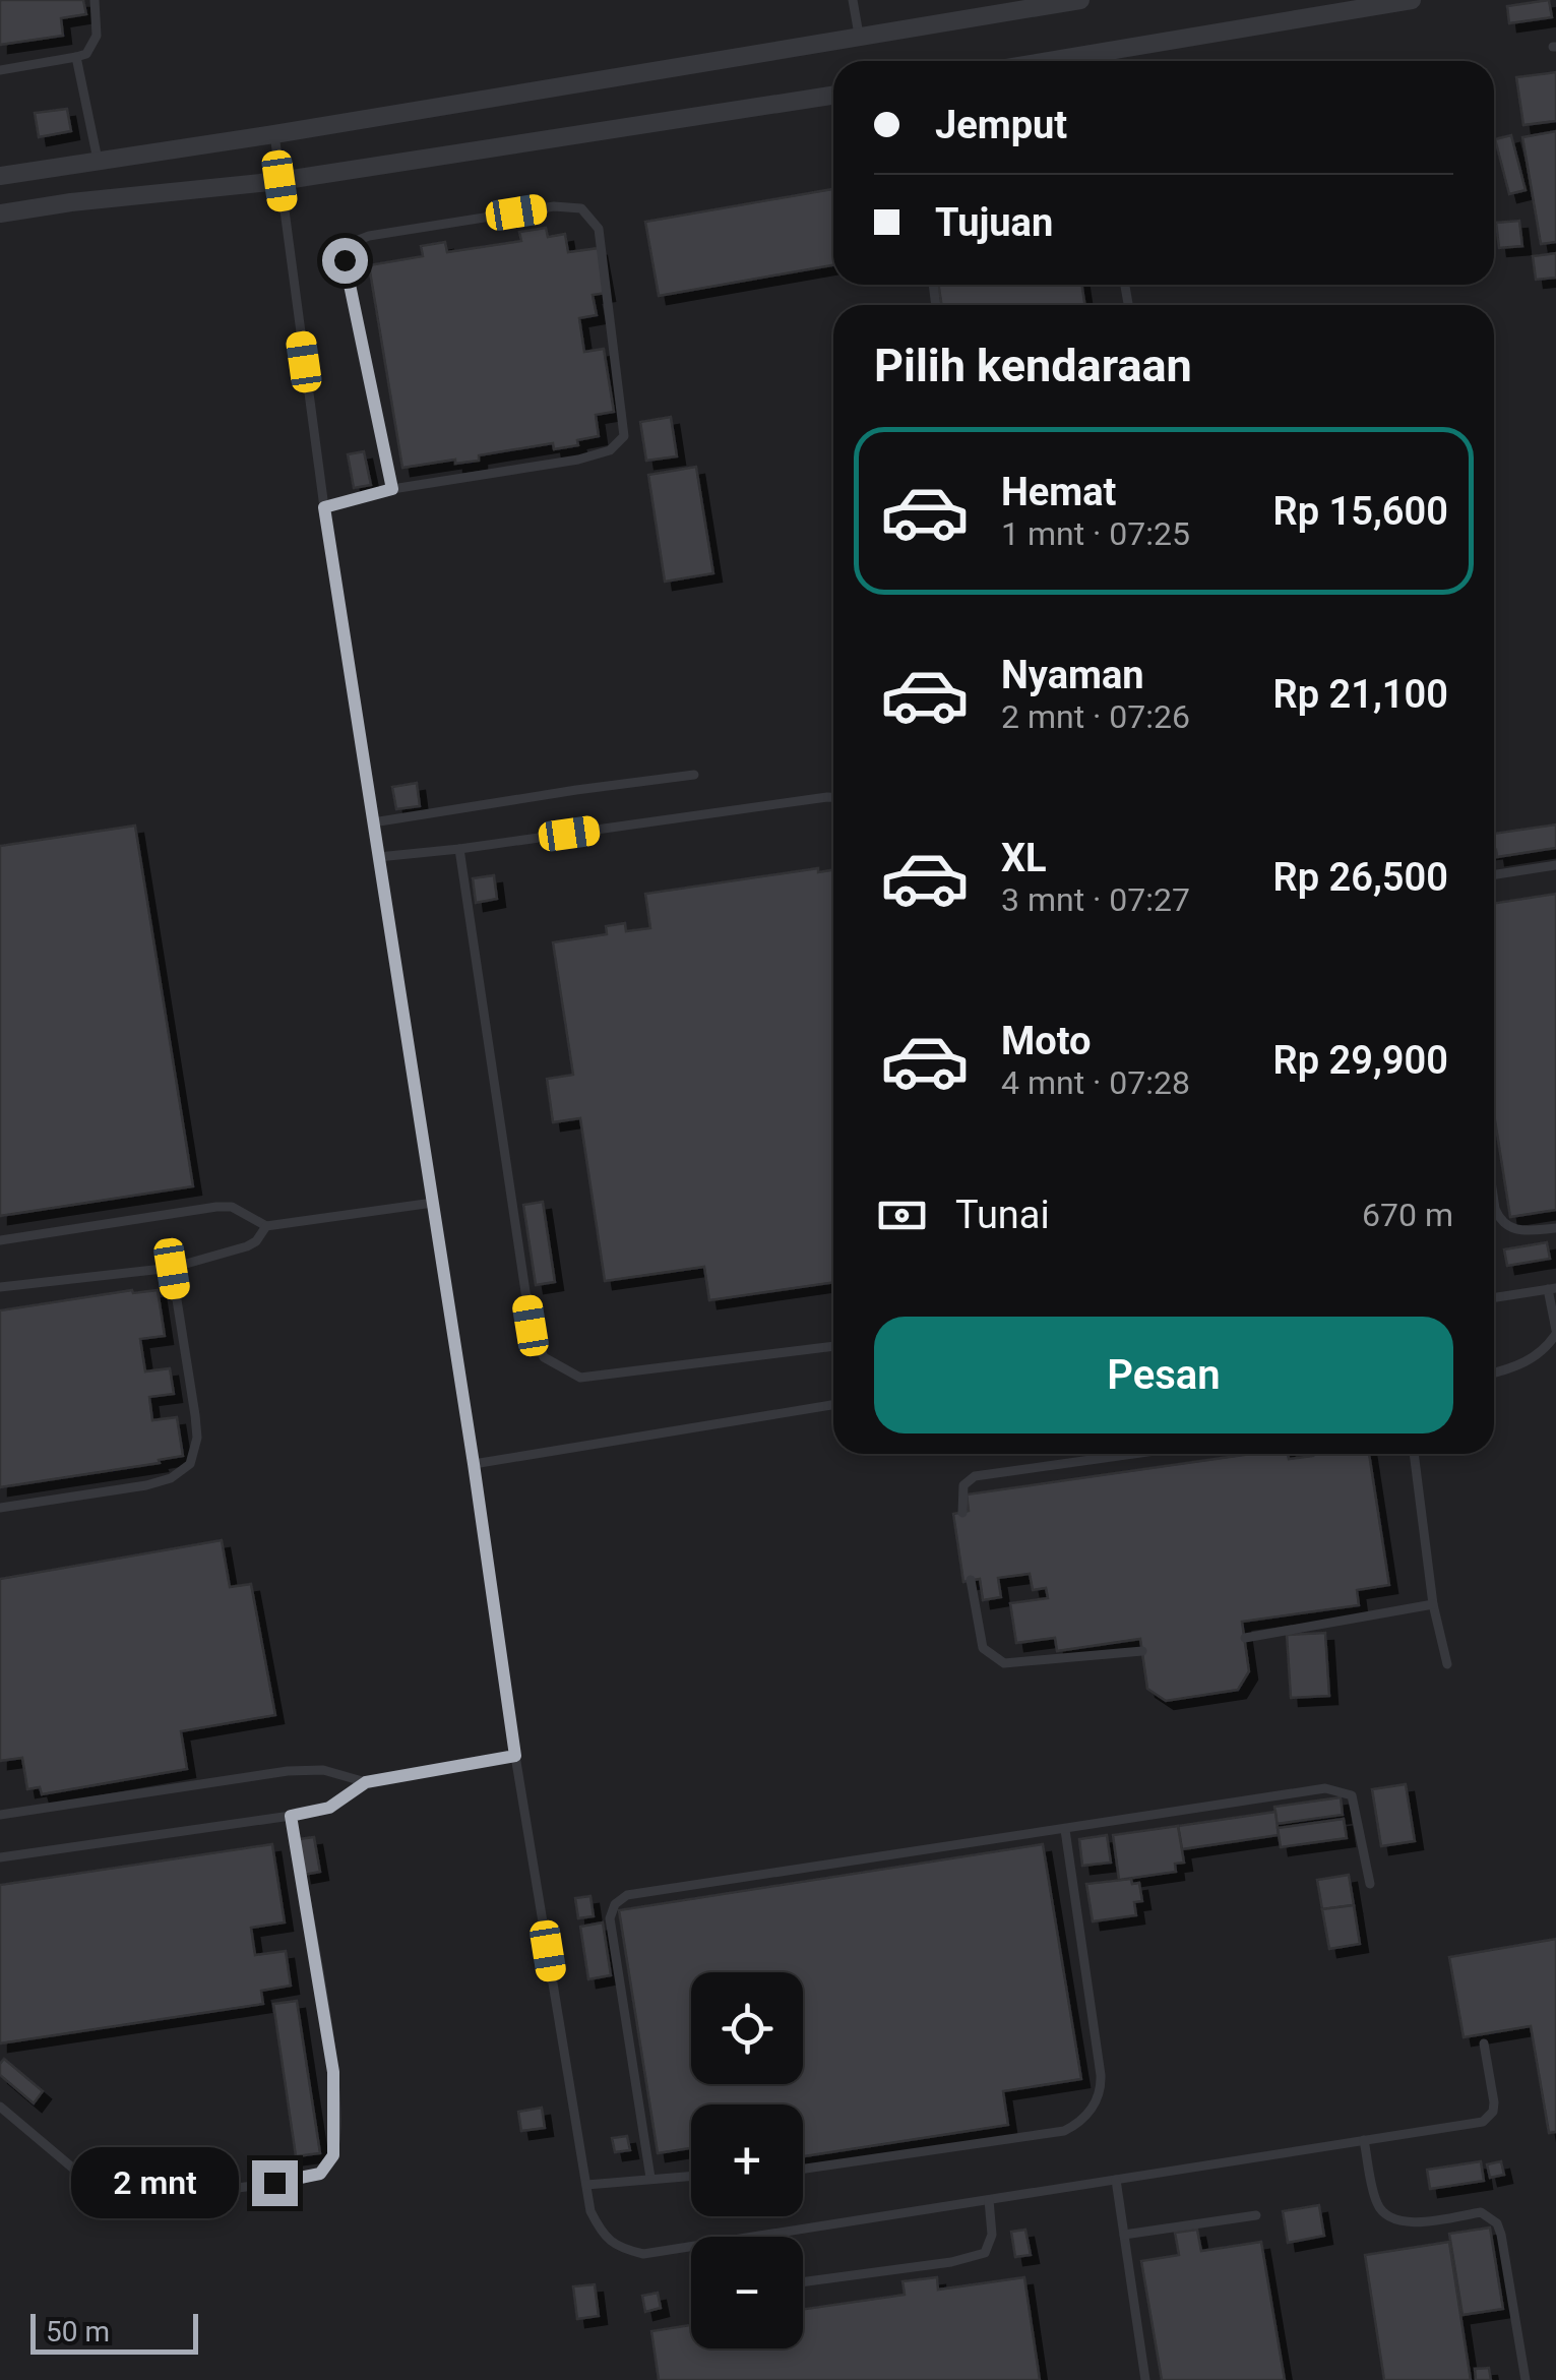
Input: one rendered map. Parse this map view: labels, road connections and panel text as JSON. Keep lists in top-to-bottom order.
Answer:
{
  "scale_bar": "50 m",
  "page": {
    "banner": ["Jemput", "Tujuan"],
    "heading": "Pilih kendaraan",
    "list": [
      {
        "name": "Hemat",
        "note": "1 mnt · 07:25",
        "value": "Rp 15,600"
      },
      {
        "name": "Nyaman",
        "note": "2 mnt · 07:26",
        "value": "Rp 21,100"
      },
      {
        "name": "XL",
        "note": "3 mnt · 07:27",
        "value": "Rp 26,500"
      },
      {
        "name": "Moto",
        "note": "4 mnt · 07:28",
        "value": "Rp 29,900"
      }
    ],
    "pay": ["Tunai", "670 m"],
    "buttons": "Pesan",
    "map_buttons": ["+", "−"],
    "bubble": "2 mnt",
    "scale": "50 m"
  }
}
